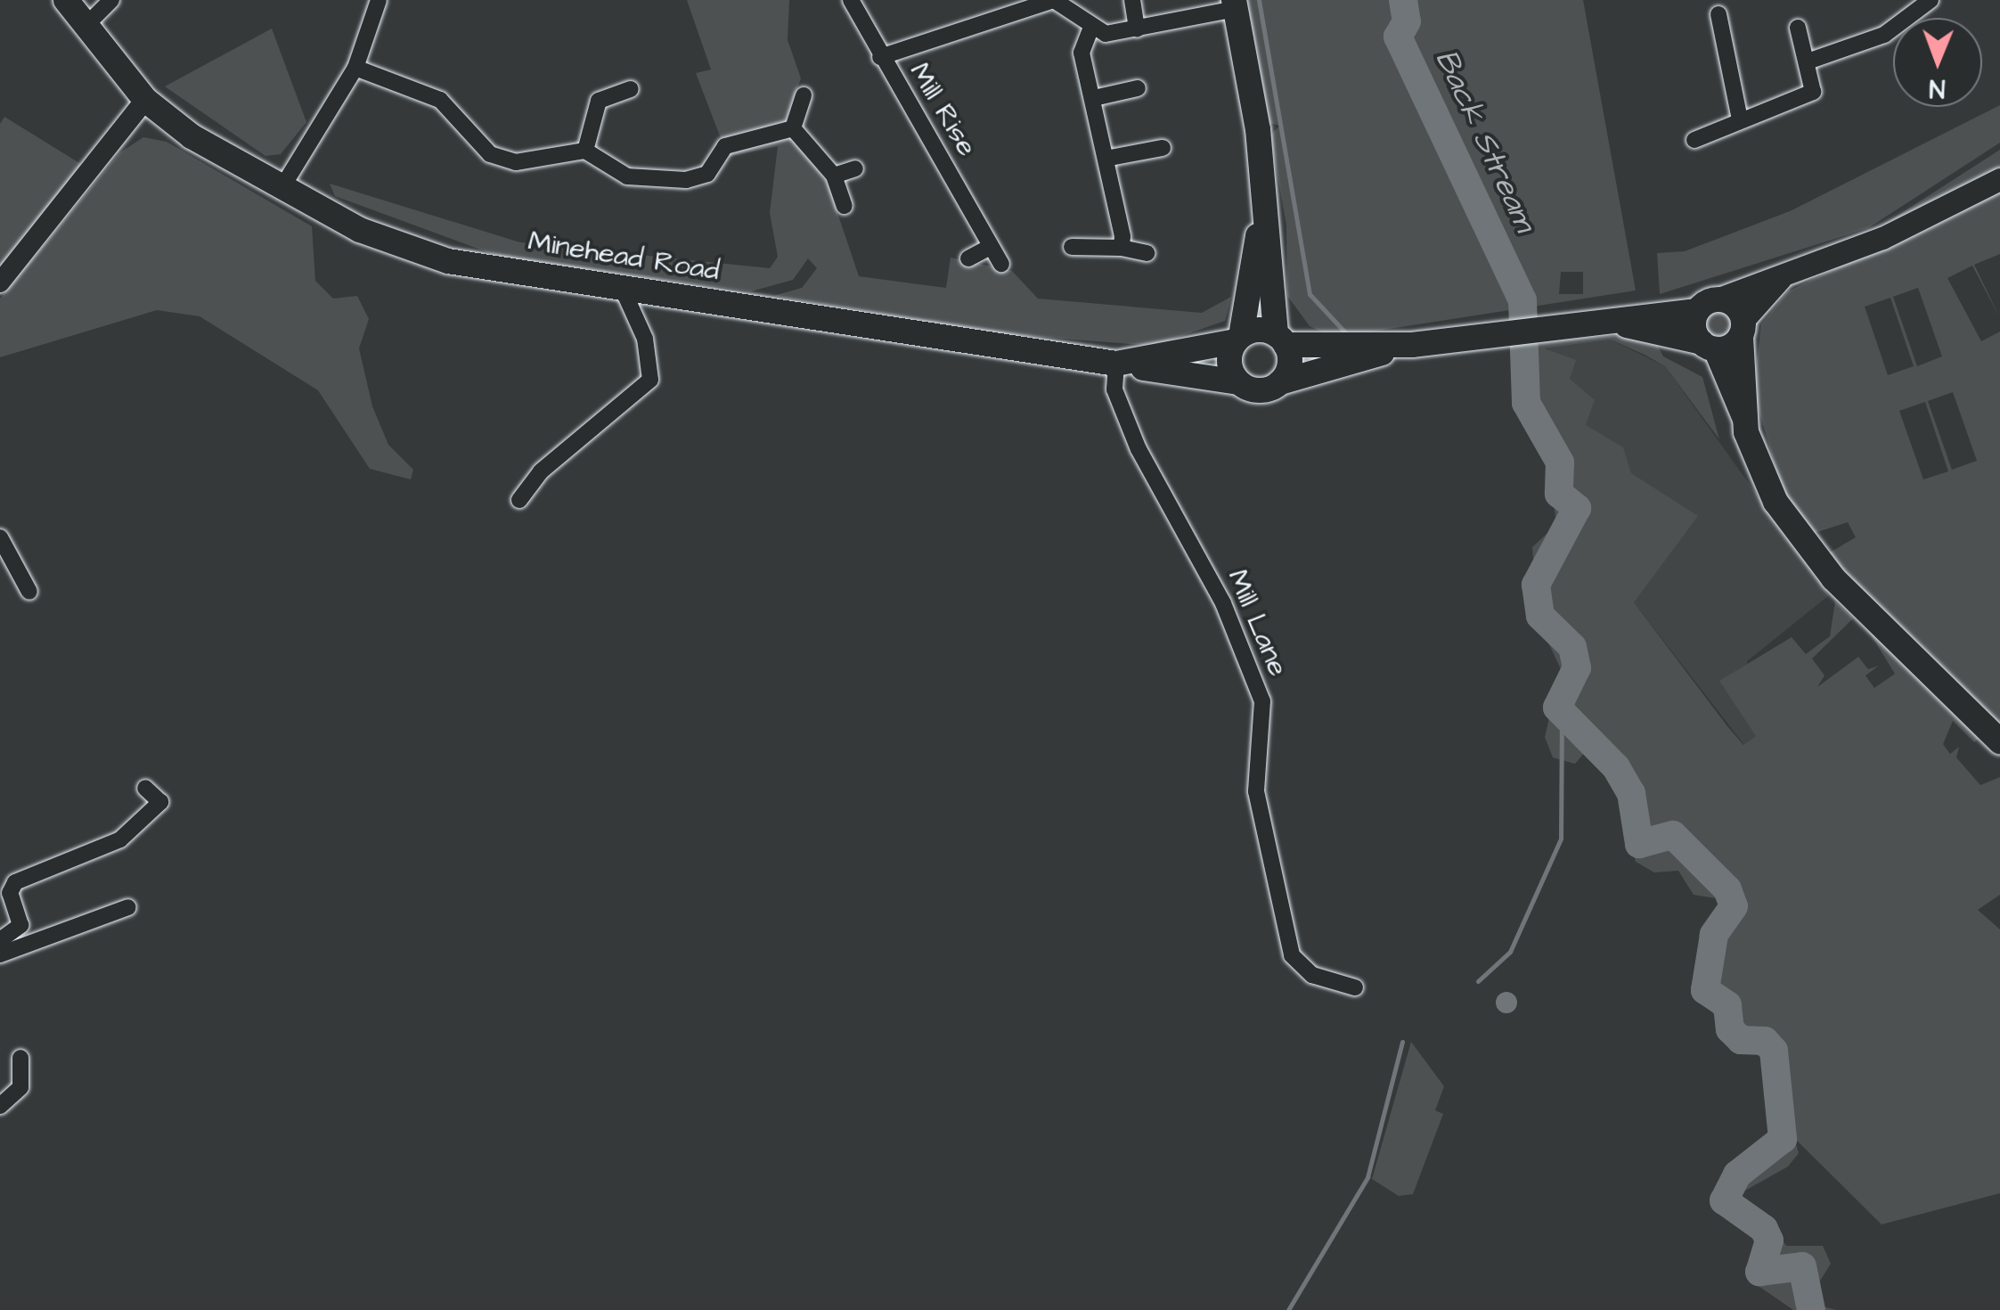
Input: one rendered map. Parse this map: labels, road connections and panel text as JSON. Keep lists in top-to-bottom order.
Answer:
{
  "streets": {
    "main road": ["Minehead Road"],
    "street": ["Mill Rise", "Mill Lane"]
  },
  "crossings": [
    ["Minehead Road", "Mill Lane"]
  ],
  "water": ["Back Stream"],
  "north": "bottom"
}
